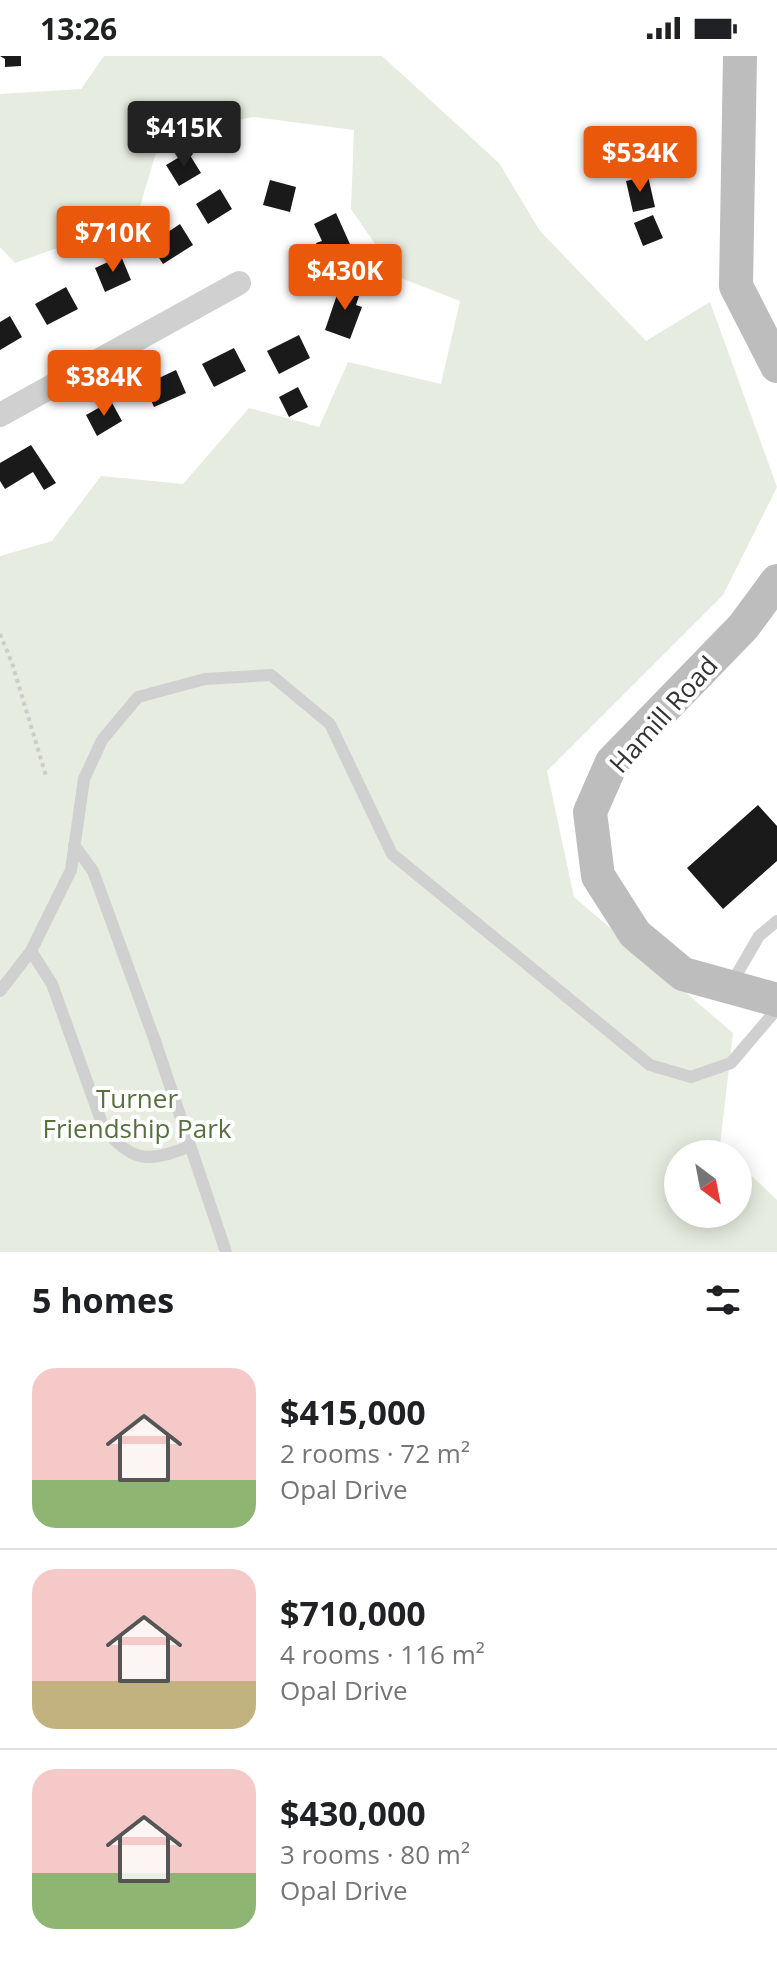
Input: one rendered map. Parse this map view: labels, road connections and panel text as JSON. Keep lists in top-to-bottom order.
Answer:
{
  "streets": {
    "street": ["Hamill Road"]
  },
  "parks": ["Turner Friendship Park"],
  "north": "bottom right",
  "page": {
    "status": "13:26",
    "price": [
      "$415K",
      "$534K",
      "$710K",
      "$430K",
      "$384K"
    ],
    "heading": "5 homes",
    "list": [
      {
        "name": "$415,000",
        "note": "2 rooms · 72 m² · Opal Drive"
      },
      {
        "name": "$710,000",
        "note": "4 rooms · 116 m² · Opal Drive"
      },
      {
        "name": "$430,000",
        "note": "3 rooms · 80 m² · Opal Drive"
      }
    ]
  }
}
